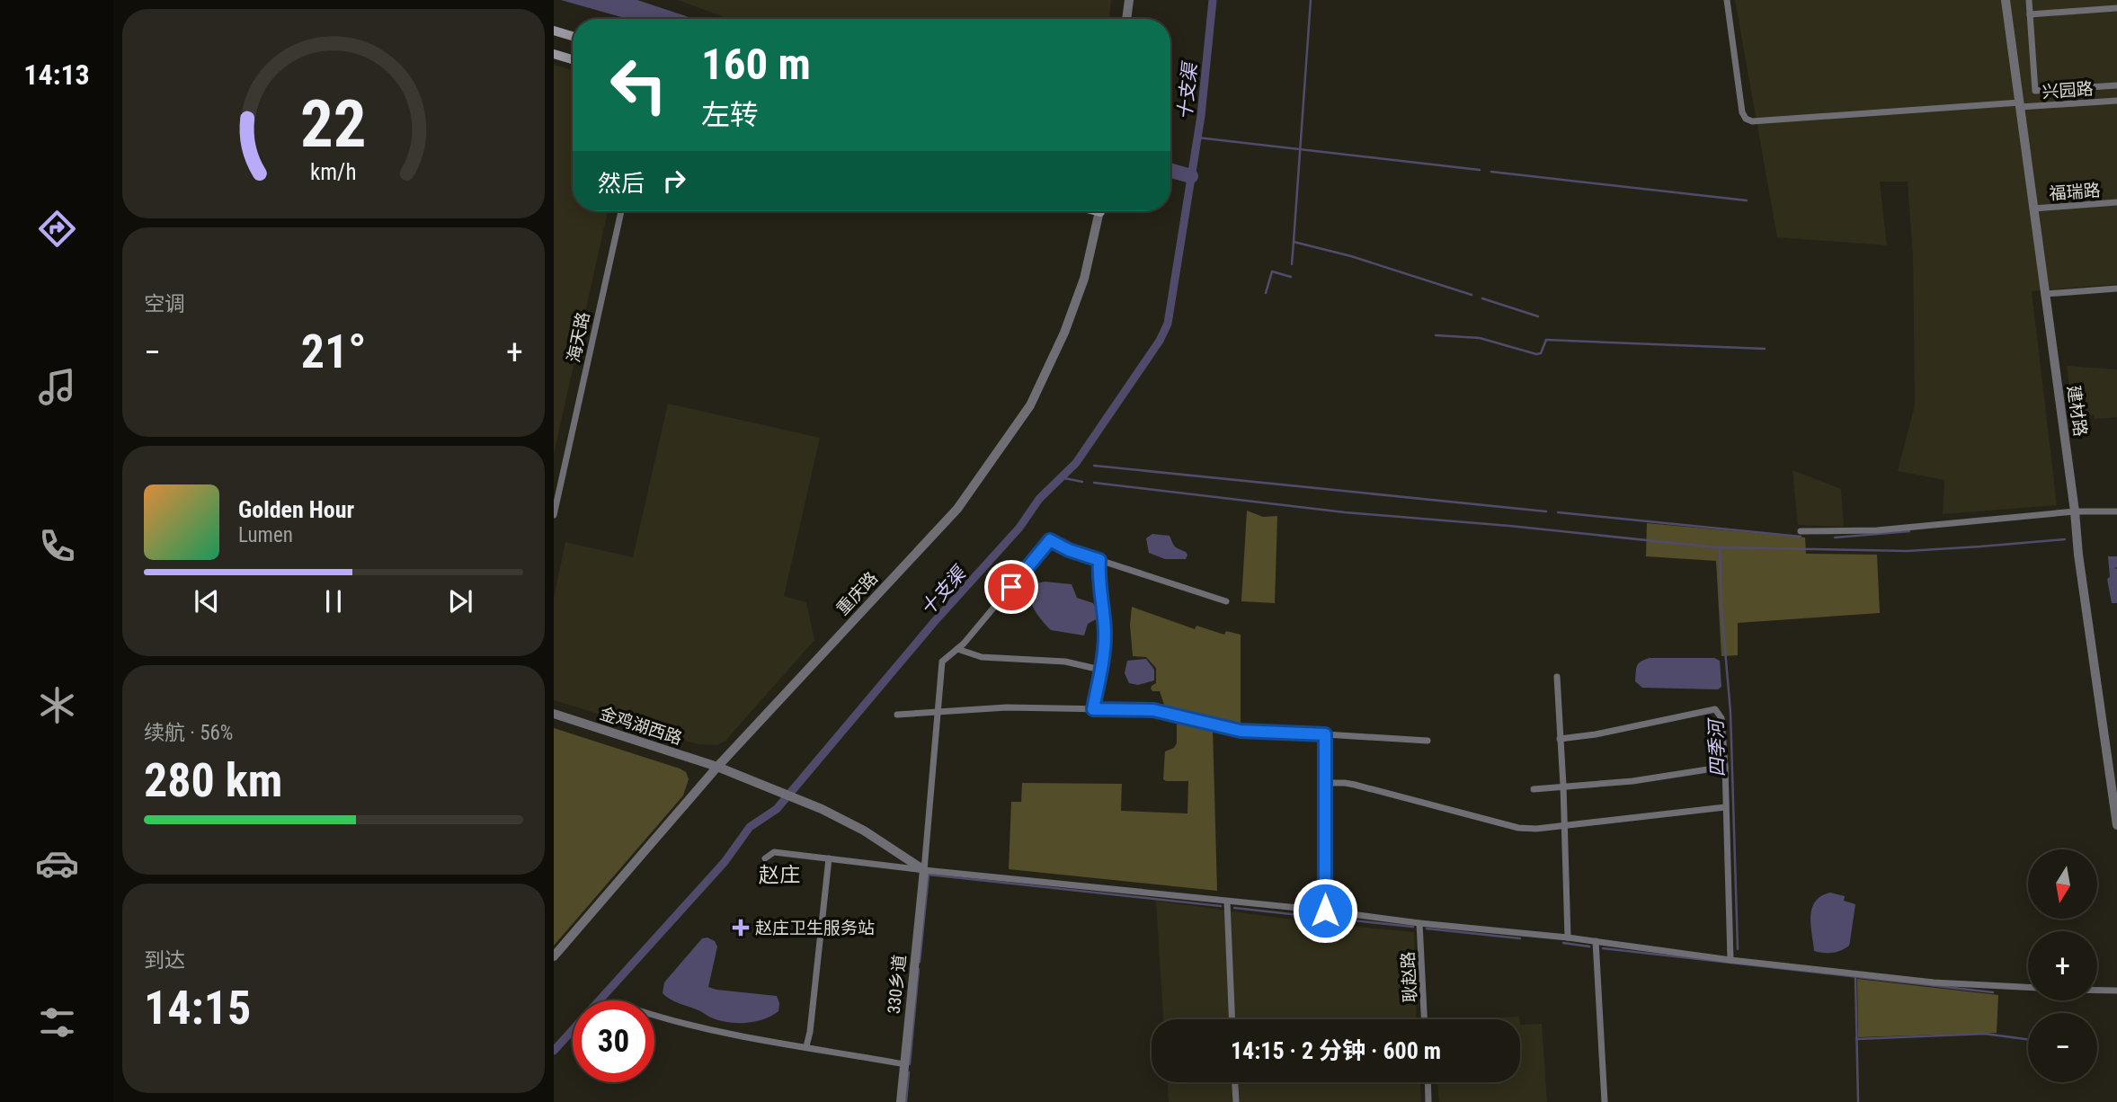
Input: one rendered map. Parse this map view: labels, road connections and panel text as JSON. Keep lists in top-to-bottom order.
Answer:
{
  "streets": {
    "street": [
      "兴园路",
      "福瑞路",
      "海天路",
      "建材路",
      "重庆路",
      "金鸡湖西路",
      "耿赵路",
      "330乡道"
    ]
  },
  "crossings": [
    ["兴园路", "建材路"],
    ["福瑞路", "建材路"],
    ["重庆路", "金鸡湖西路"],
    ["金鸡湖西路", "330乡道"]
  ],
  "districts": ["赵庄"],
  "water": ["十支渠", "四季河"],
  "places": {
    "health": ["赵庄卫生服务站"]
  },
  "north": "bottom",
  "page": {
    "tabs": "14:13",
    "turn": ["160 m", "左转"],
    "then": "然后",
    "tile": [
      "空调",
      ["续航 · 56%", "280 km"],
      ["到达", "14:15"]
    ],
    "heat": ["−", "21°", "+"],
    "song": ["Golden Hour", "Lumen"],
    "map_buttons": ["+", "−"],
    "limit": "30",
    "trip": "14:15 · 2 分钟 · 600 m",
    "gauge": ["22", "km/h"]
  }
}
